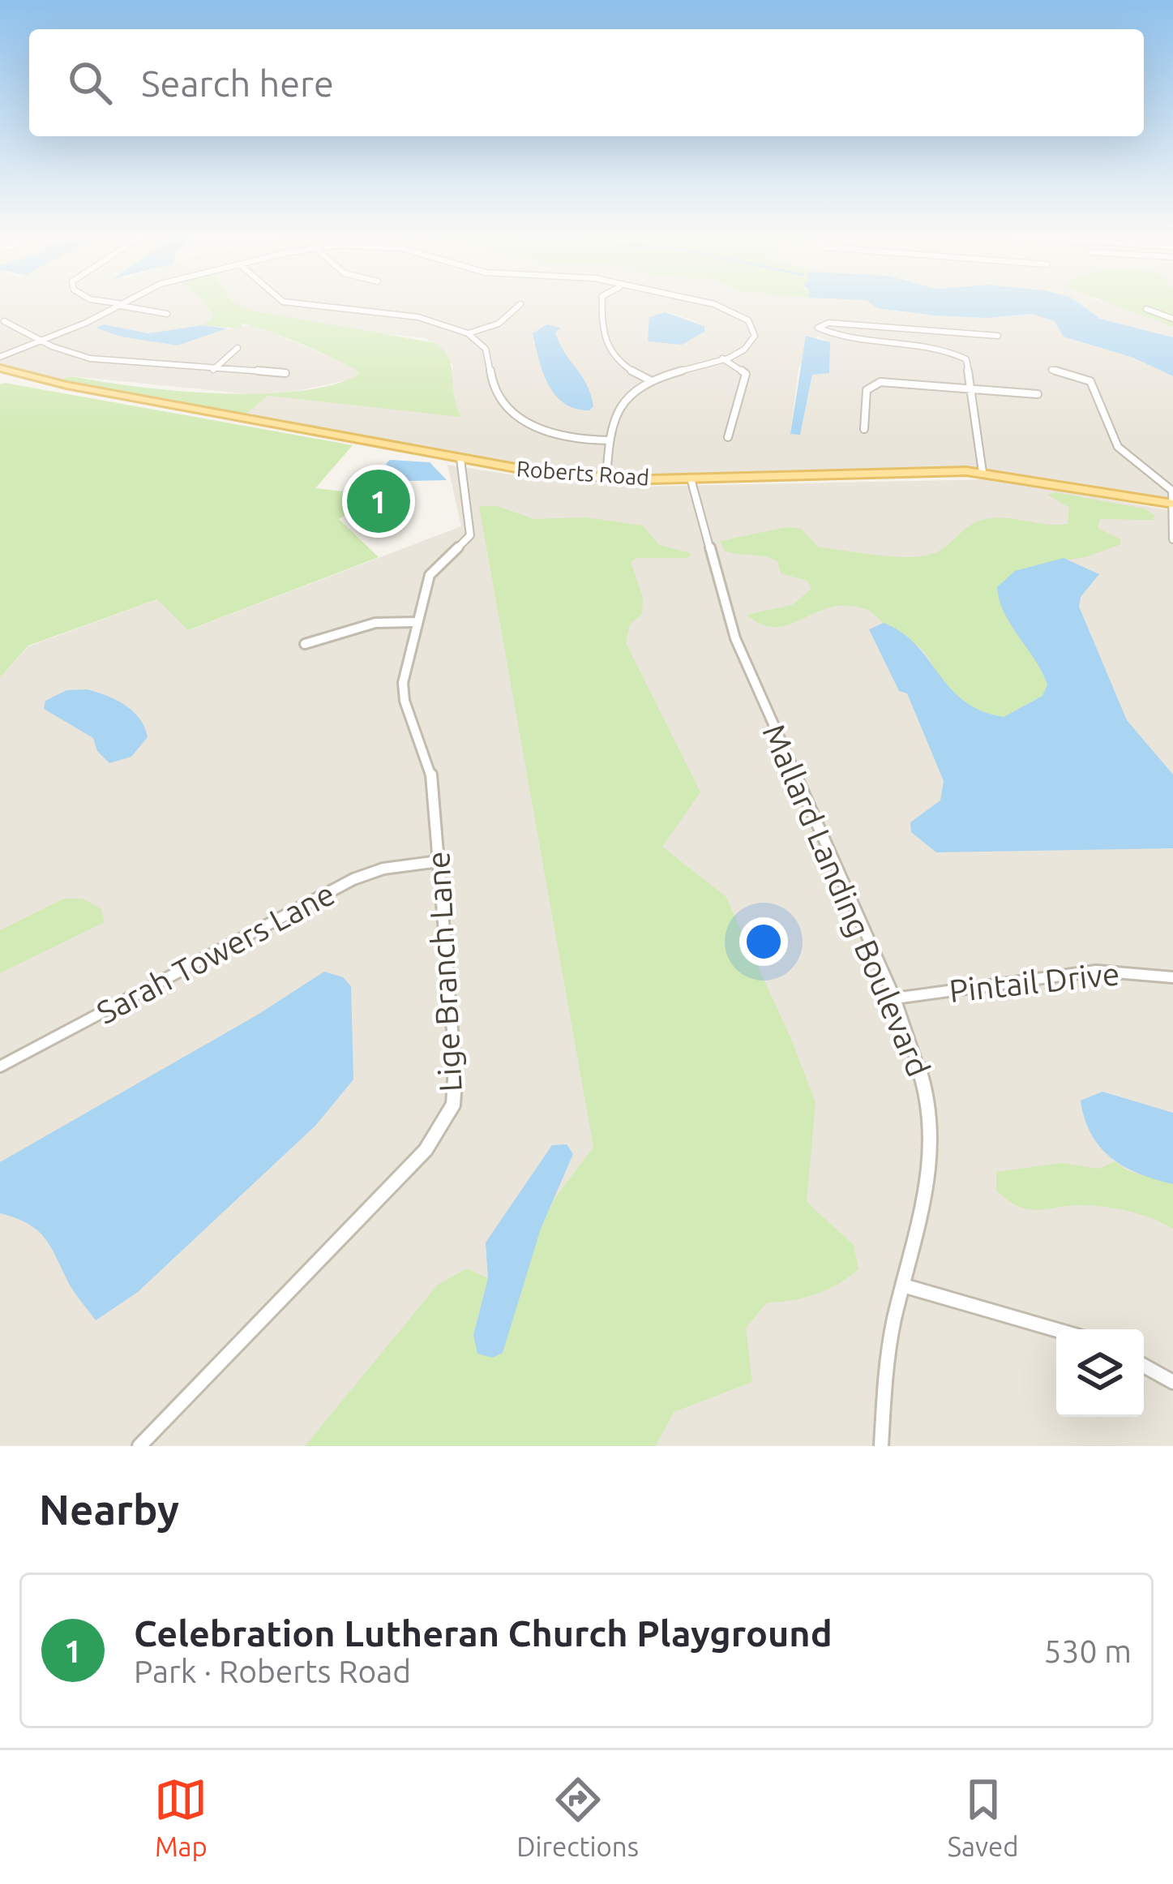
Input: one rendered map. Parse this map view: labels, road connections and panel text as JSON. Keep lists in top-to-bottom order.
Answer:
{
  "streets": {
    "main road": ["Roberts Road"],
    "street": [
      "Mallard Landing Boulevard",
      "Sarah Towers Lane",
      "Lige Branch Lane",
      "Pintail Drive"
    ]
  },
  "crossings": [
    ["Roberts Road", "Mallard Landing Boulevard"],
    ["Roberts Road", "Lige Branch Lane"],
    ["Mallard Landing Boulevard", "Pintail Drive"],
    ["Sarah Towers Lane", "Lige Branch Lane"]
  ],
  "page": {
    "search": "Search here",
    "pins": "1",
    "heading": "Nearby",
    "list": [
      {
        "mark": "1",
        "name": "Celebration Lutheran Church Playground",
        "note": "Park · Roberts Road",
        "value": "530 m"
      }
    ],
    "nav": ["Map", "Directions", "Saved"]
  }
}
